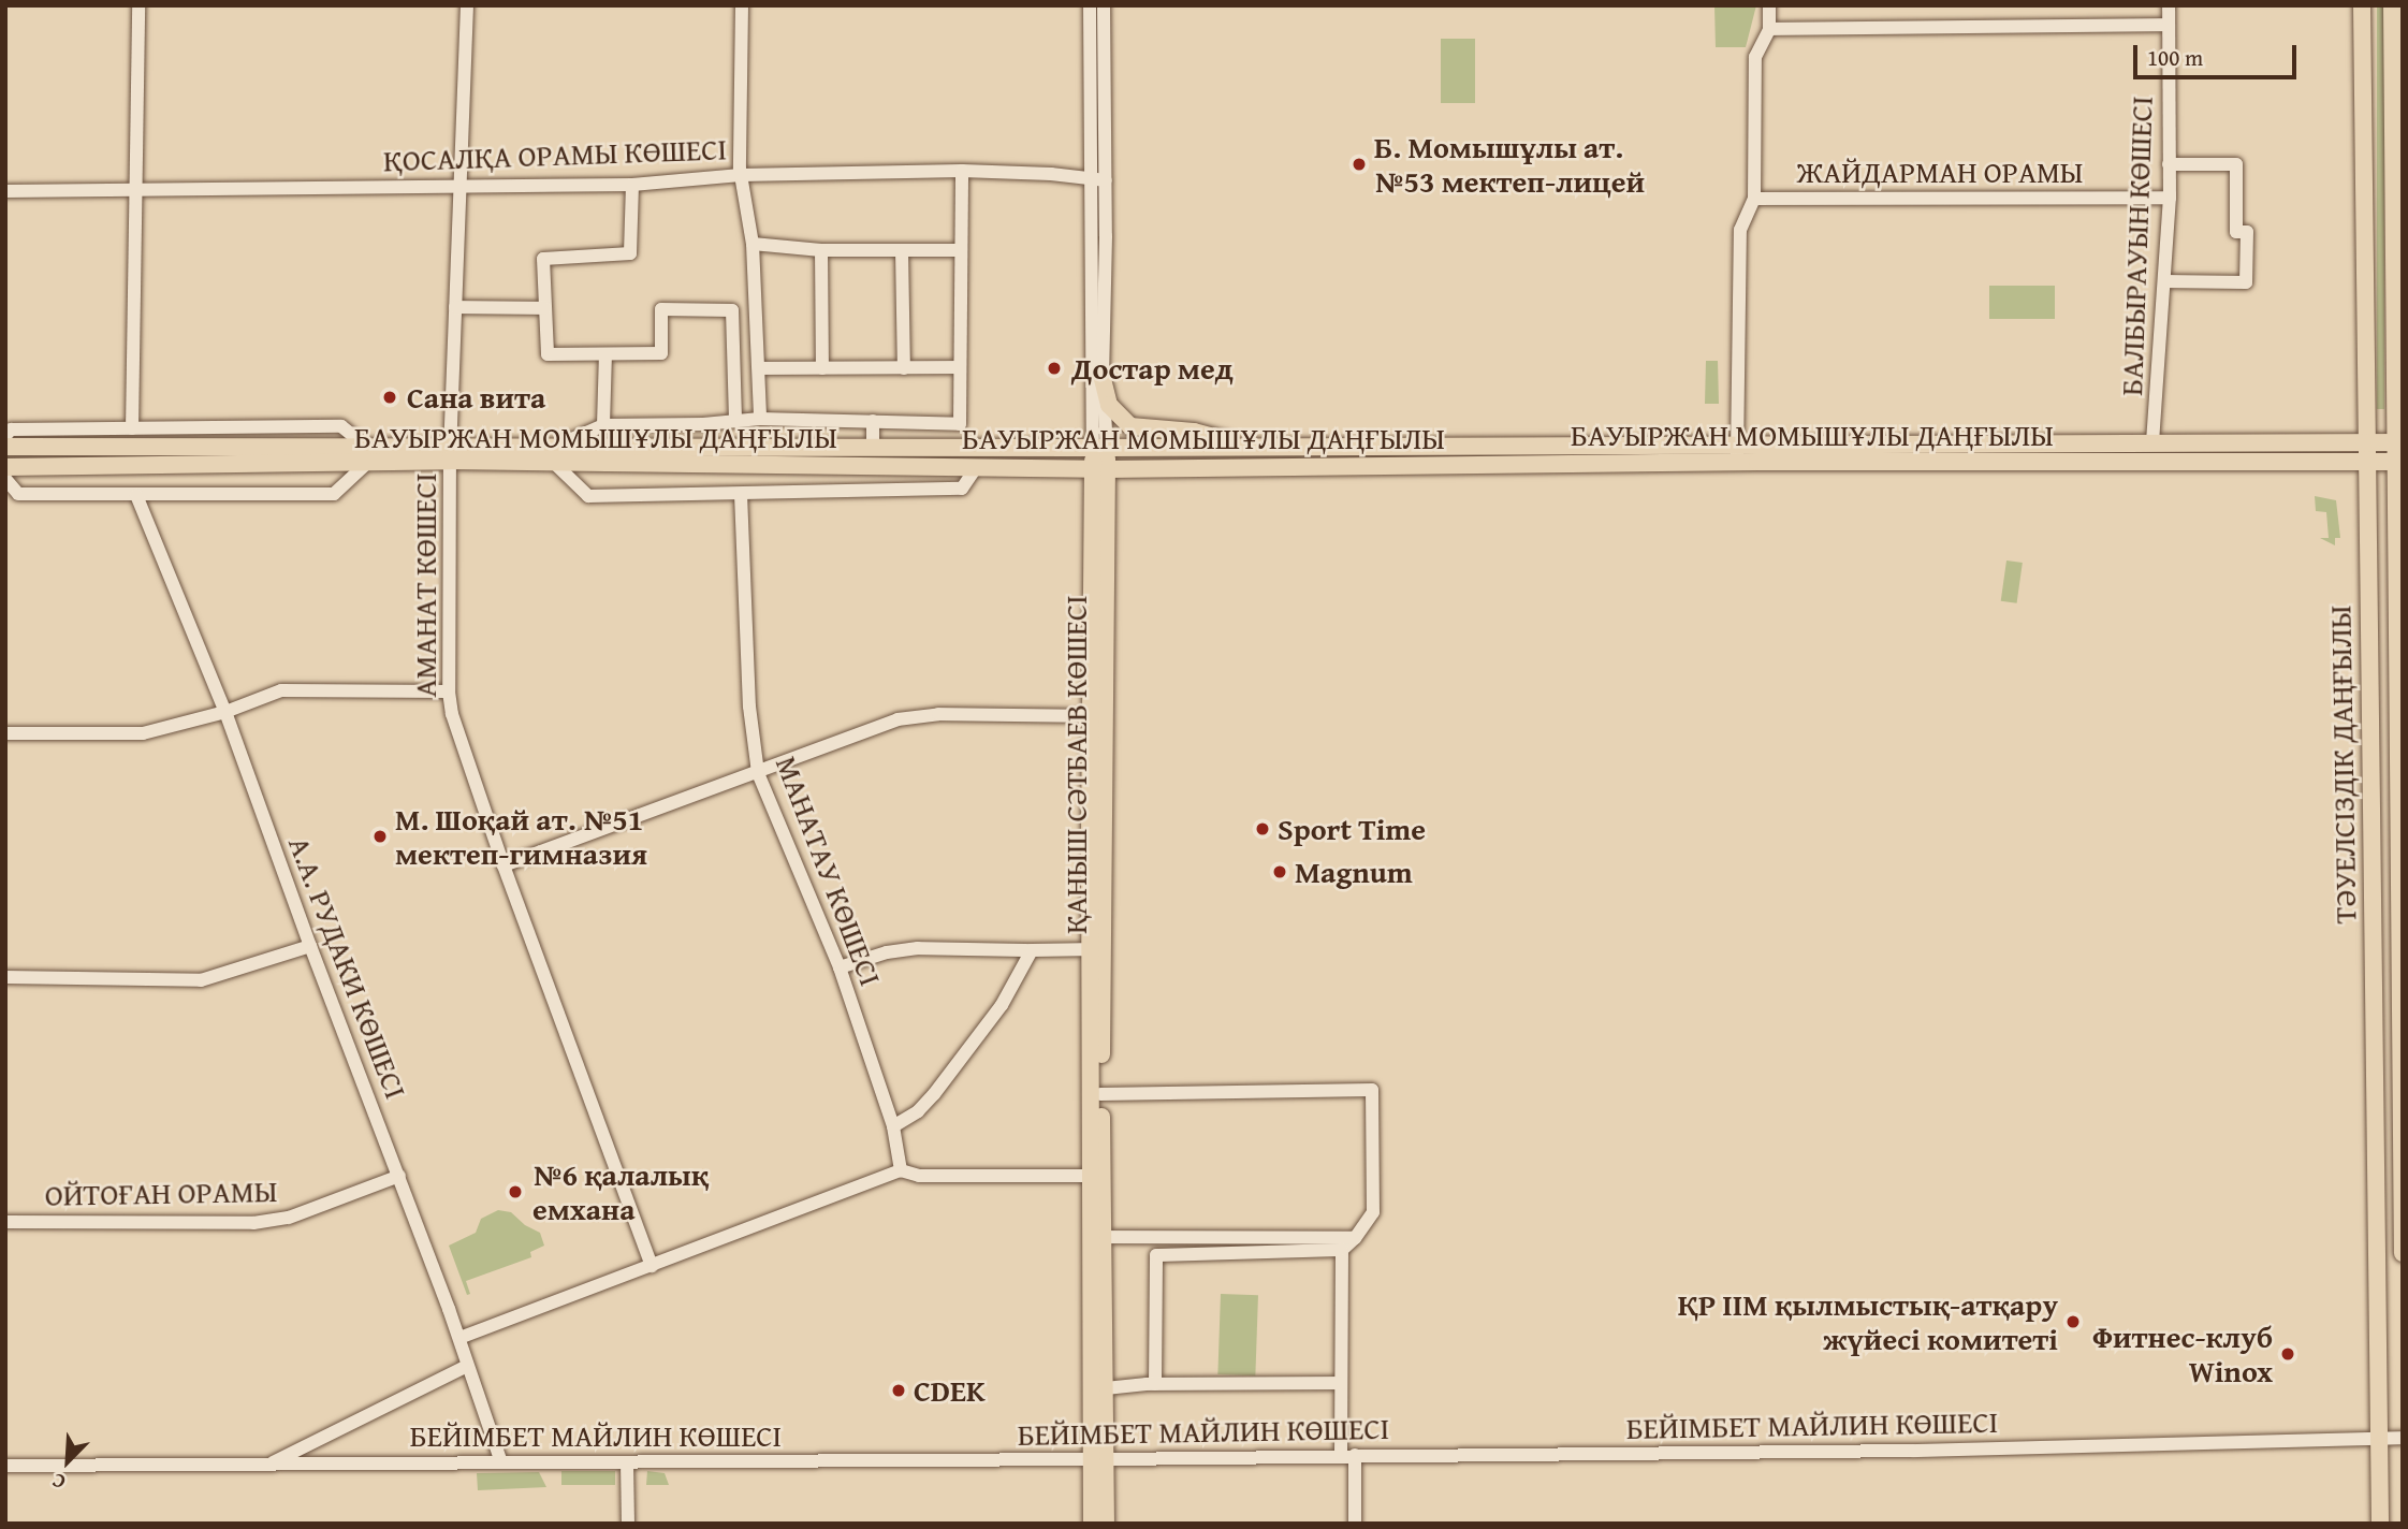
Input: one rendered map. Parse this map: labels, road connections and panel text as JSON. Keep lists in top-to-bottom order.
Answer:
{
  "streets": {
    "main road": ["БАУЫРЖАН МОМЫШҰЛЫ ДАҢҒЫЛЫ", "ҚАНЫШ СӘТБАЕВ КӨШЕСІ", "ТӘУЕЛСІЗДІК ДАҢҒЫЛЫ"],
    "street": [
      "ҚОСАЛҚА ОРАМЫ КӨШЕСІ",
      "ЖАЙДАРМАН ОРАМЫ",
      "БАЛБЫРАУЫН КӨШЕСІ",
      "АМАНАТ КӨШЕСІ",
      "МАНАТАУ КӨШЕСІ",
      "А.А. РУДАКИ КӨШЕСІ",
      "ОЙТОҒАН ОРАМЫ",
      "БЕЙІМБЕТ МАЙЛИН КӨШЕСІ"
    ]
  },
  "crossings": [
    ["ҚОСАЛҚА ОРАМЫ КӨШЕСІ", "АМАНАТ КӨШЕСІ"],
    ["ҚОСАЛҚА ОРАМЫ КӨШЕСІ", "ҚАНЫШ СӘТБАЕВ КӨШЕСІ"],
    ["ЖАЙДАРМАН ОРАМЫ", "БАЛБЫРАУЫН КӨШЕСІ"],
    ["БАЛБЫРАУЫН КӨШЕСІ", "БАУЫРЖАН МОМЫШҰЛЫ ДАҢҒЫЛЫ"],
    ["БАУЫРЖАН МОМЫШҰЛЫ ДАҢҒЫЛЫ", "АМАНАТ КӨШЕСІ"],
    ["БАУЫРЖАН МОМЫШҰЛЫ ДАҢҒЫЛЫ", "ҚАНЫШ СӘТБАЕВ КӨШЕСІ"],
    ["БАУЫРЖАН МОМЫШҰЛЫ ДАҢҒЫЛЫ", "ТӘУЕЛСІЗДІК ДАҢҒЫЛЫ"],
    ["ҚАНЫШ СӘТБАЕВ КӨШЕСІ", "БЕЙІМБЕТ МАЙЛИН КӨШЕСІ"],
    ["ТӘУЕЛСІЗДІК ДАҢҒЫЛЫ", "БЕЙІМБЕТ МАЙЛИН КӨШЕСІ"],
    ["А.А. РУДАКИ КӨШЕСІ", "ОЙТОҒАН ОРАМЫ"],
    ["А.А. РУДАКИ КӨШЕСІ", "БЕЙІМБЕТ МАЙЛИН КӨШЕСІ"]
  ],
  "places": [
    "Б. Момышұлы ат. №53 мектеп-лицей",
    "Достар мед",
    "Сана вита",
    "Sport Time",
    "М. Шоқай ат. №51 мектеп-гимназия",
    "Magnum",
    "№6 қалалық емхана",
    "ҚР ІІМ қылмыстық-атқару жүйесі комитеті",
    "Фитнес-клуб Winox",
    "CDEK"
  ],
  "scale_bar": "100 m",
  "north": "bottom left"
}
